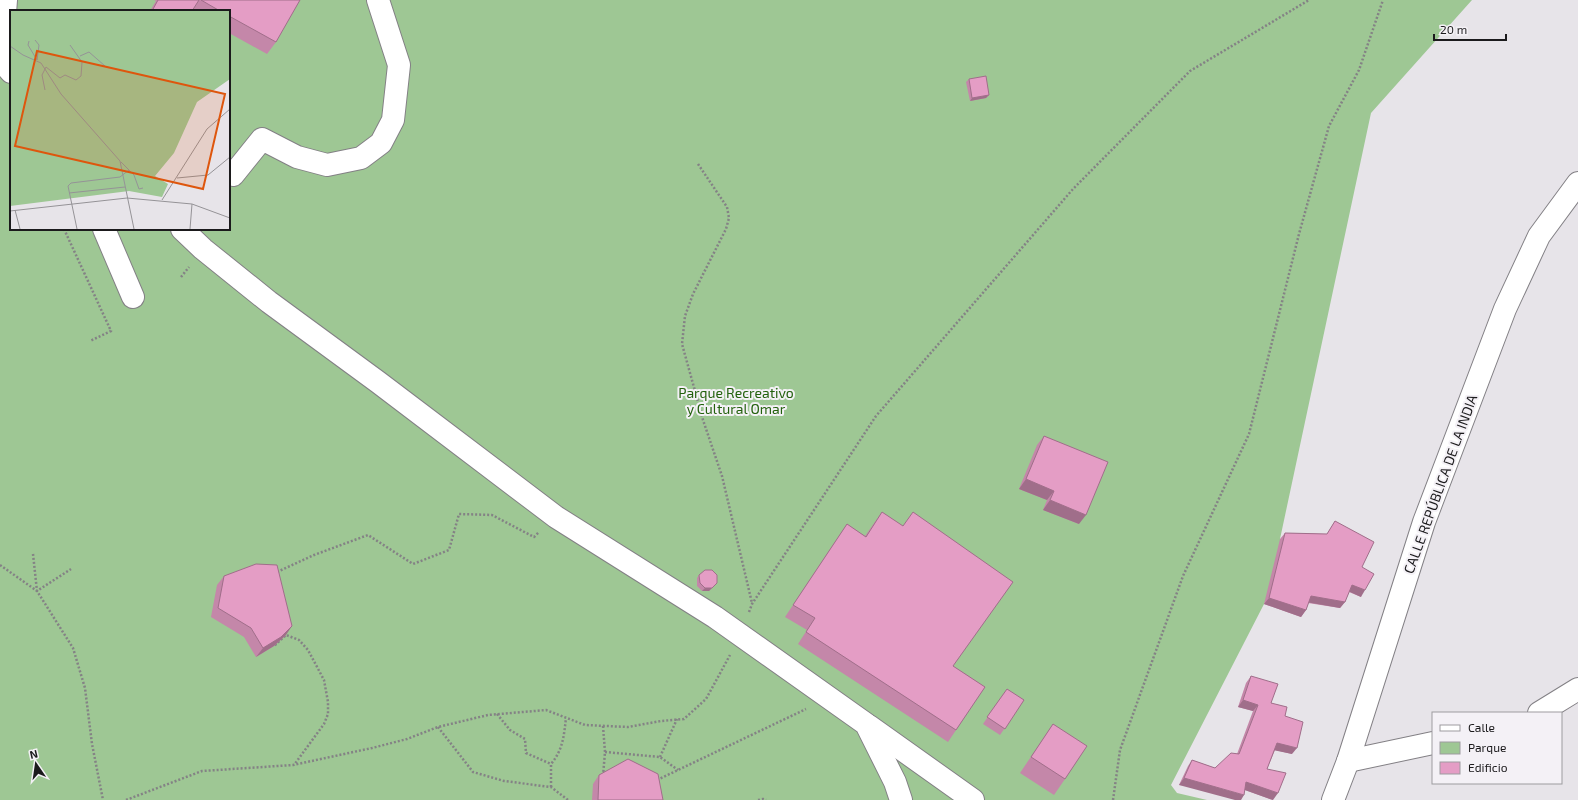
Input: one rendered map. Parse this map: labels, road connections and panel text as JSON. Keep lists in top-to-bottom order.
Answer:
{
  "streets": {
    "street": ["CALLE REPÚBLICA DE LA INDIA"]
  },
  "parks": ["Parque Recreativo y Cultural Omar"],
  "legend": ["Calle", "Parque", "Edificio"],
  "scale_bar": "20 m",
  "north": "top"
}
